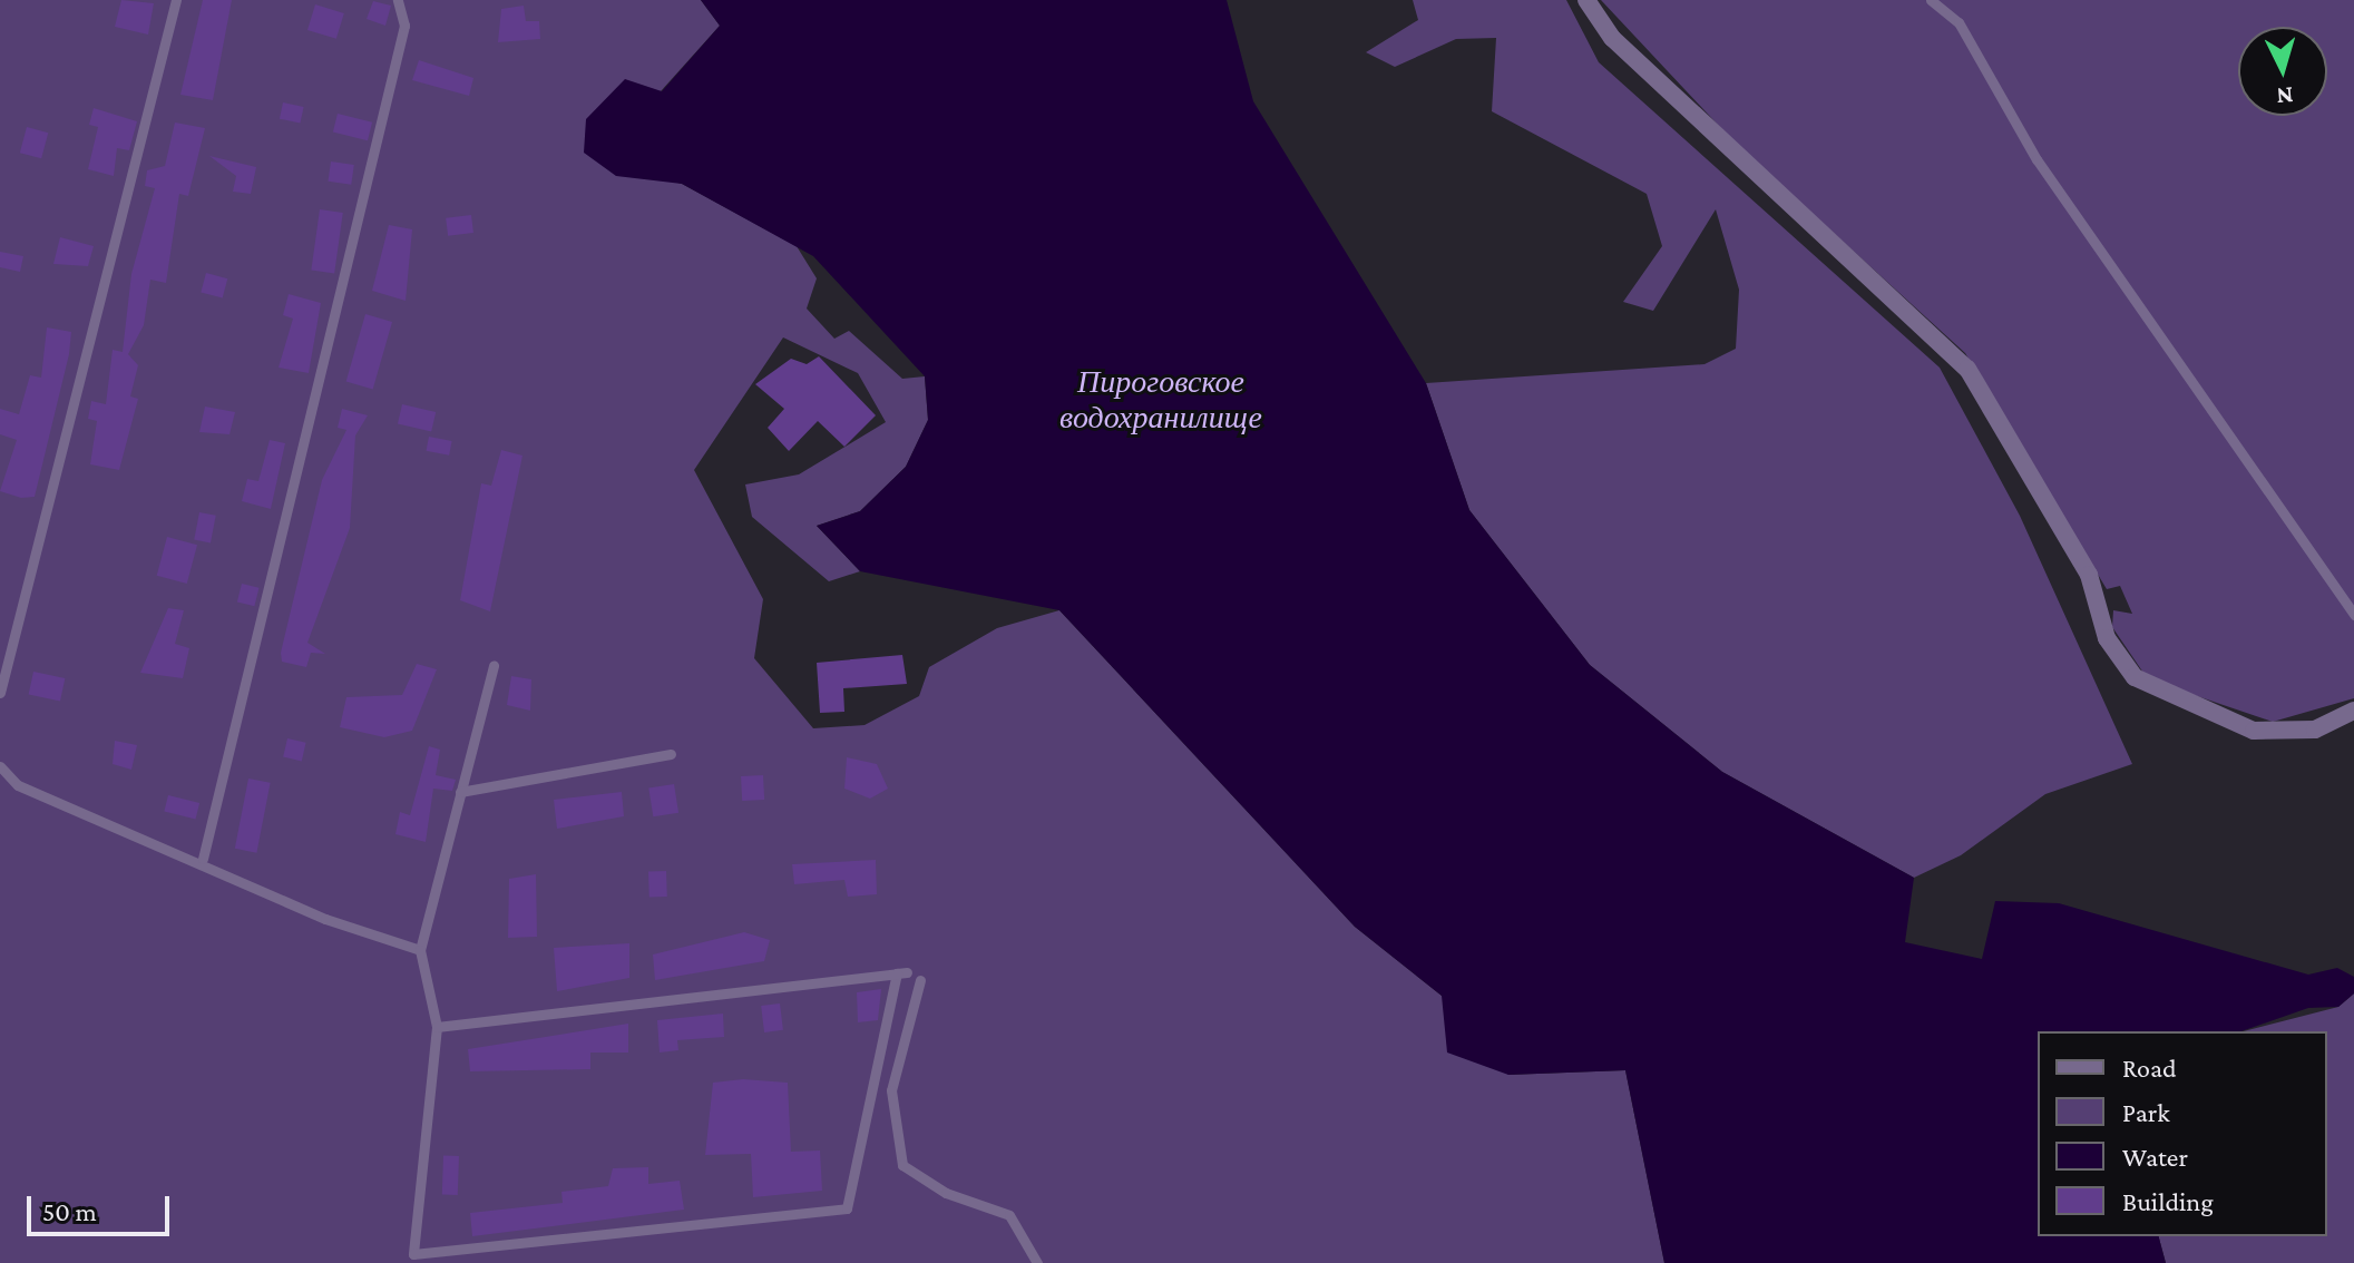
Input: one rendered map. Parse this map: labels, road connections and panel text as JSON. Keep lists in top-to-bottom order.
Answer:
{
  "water": ["Пироговское водохранилище"],
  "legend": [
    "Road",
    "Park",
    "Water",
    "Building"
  ],
  "scale_bar": "50 m",
  "north": "bottom"
}
